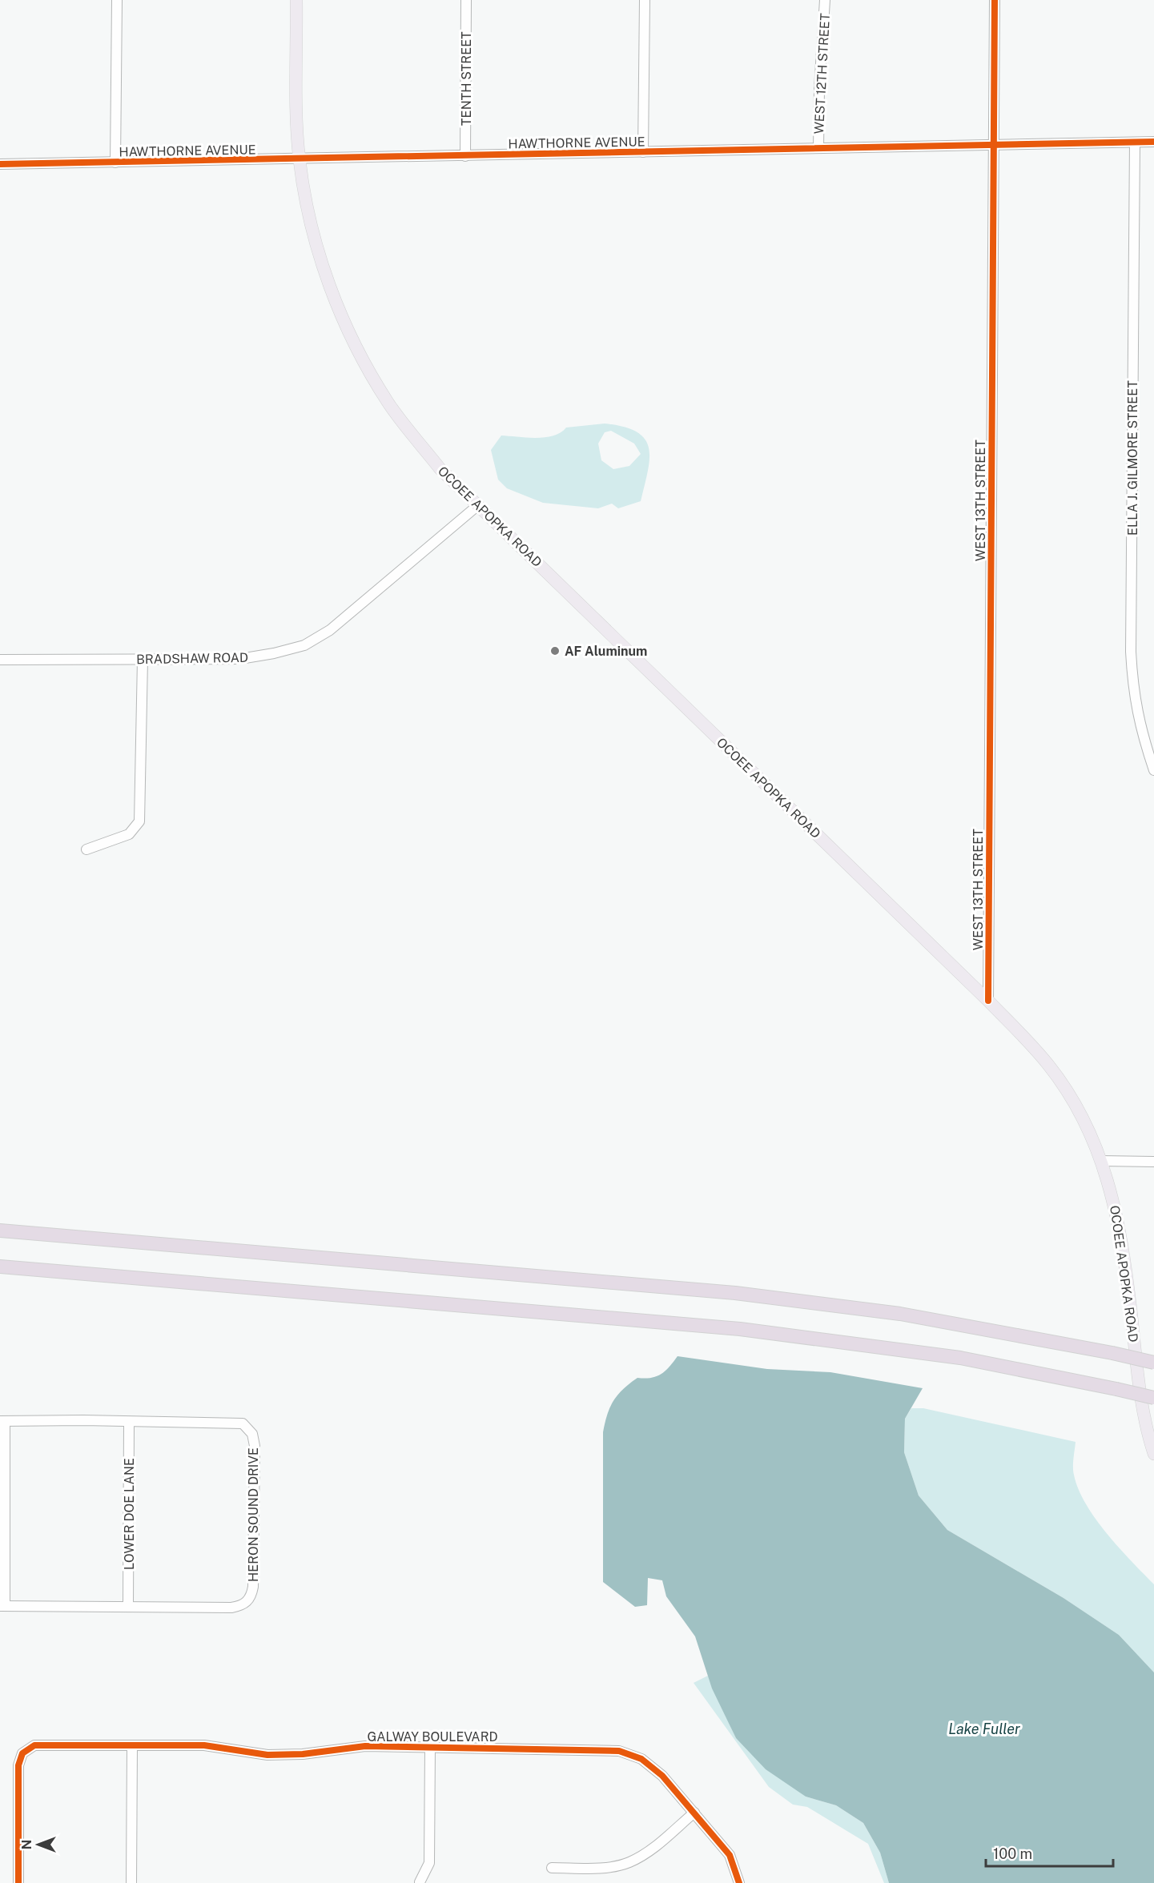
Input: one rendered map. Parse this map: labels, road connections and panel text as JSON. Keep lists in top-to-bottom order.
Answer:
{
  "streets": {
    "main road": ["OCOEE APOPKA ROAD"],
    "street": [
      "WEST 12TH STREET",
      "TENTH STREET",
      "HAWTHORNE AVENUE",
      "ELLA J. GILMORE STREET",
      "WEST 13TH STREET",
      "BRADSHAW ROAD",
      "LOWER DOE LANE",
      "HERON SOUND DRIVE",
      "GALWAY BOULEVARD"
    ]
  },
  "crossings": [
    ["WEST 12TH STREET", "HAWTHORNE AVENUE"],
    ["TENTH STREET", "HAWTHORNE AVENUE"],
    ["HAWTHORNE AVENUE", "ELLA J. GILMORE STREET"],
    ["HAWTHORNE AVENUE", "WEST 13TH STREET"],
    ["HAWTHORNE AVENUE", "OCOEE APOPKA ROAD"],
    ["WEST 13TH STREET", "OCOEE APOPKA ROAD"],
    ["OCOEE APOPKA ROAD", "BRADSHAW ROAD"],
    ["LOWER DOE LANE", "HERON SOUND DRIVE"]
  ],
  "water": ["Lake Fuller"],
  "places": ["AF Aluminum"],
  "scale_bar": "100 m",
  "north": "left"
}
